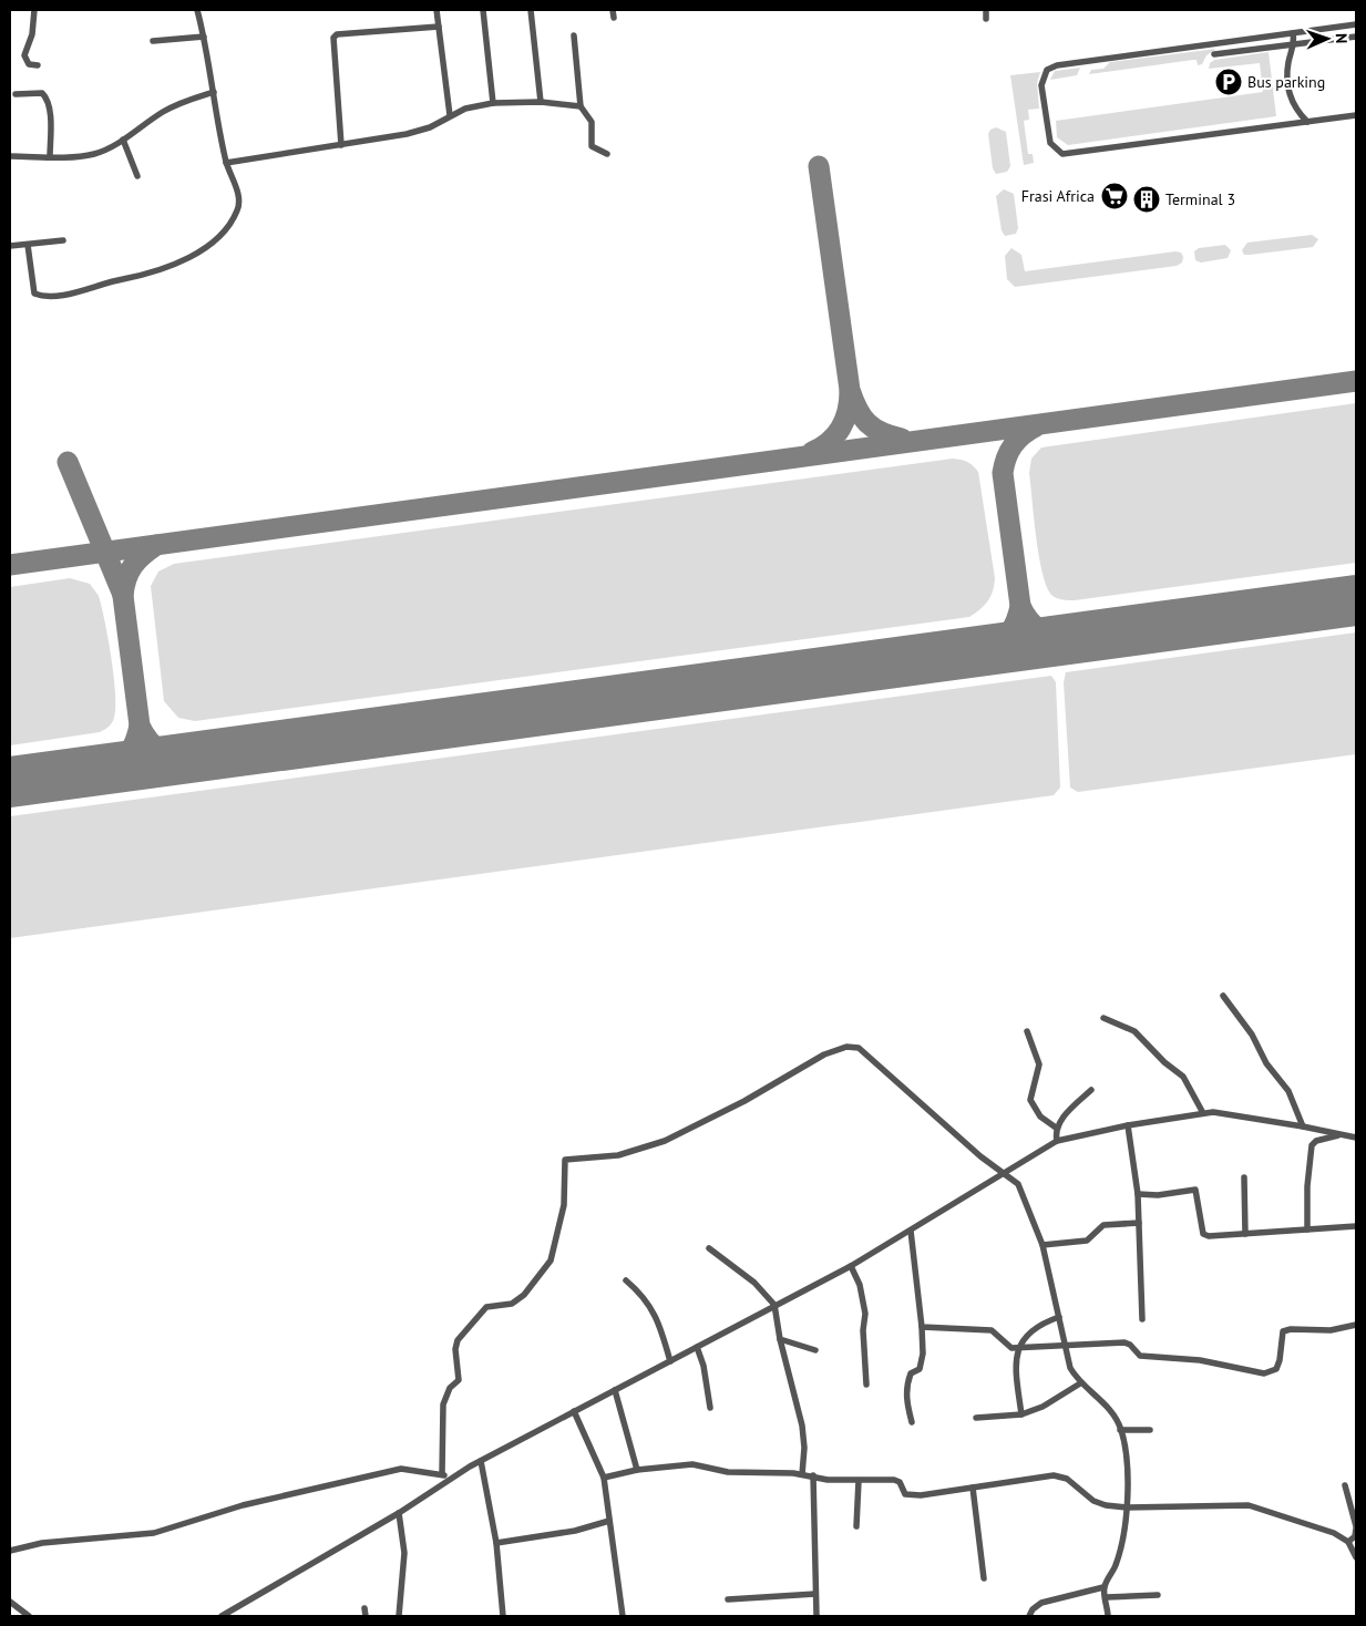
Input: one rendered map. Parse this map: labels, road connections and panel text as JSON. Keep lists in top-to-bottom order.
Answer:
{
  "places": {
    "parking": ["Bus parking"],
    "supermarket": ["Frasi Africa"],
    "building": ["Terminal 3"]
  },
  "north": "right"
}
